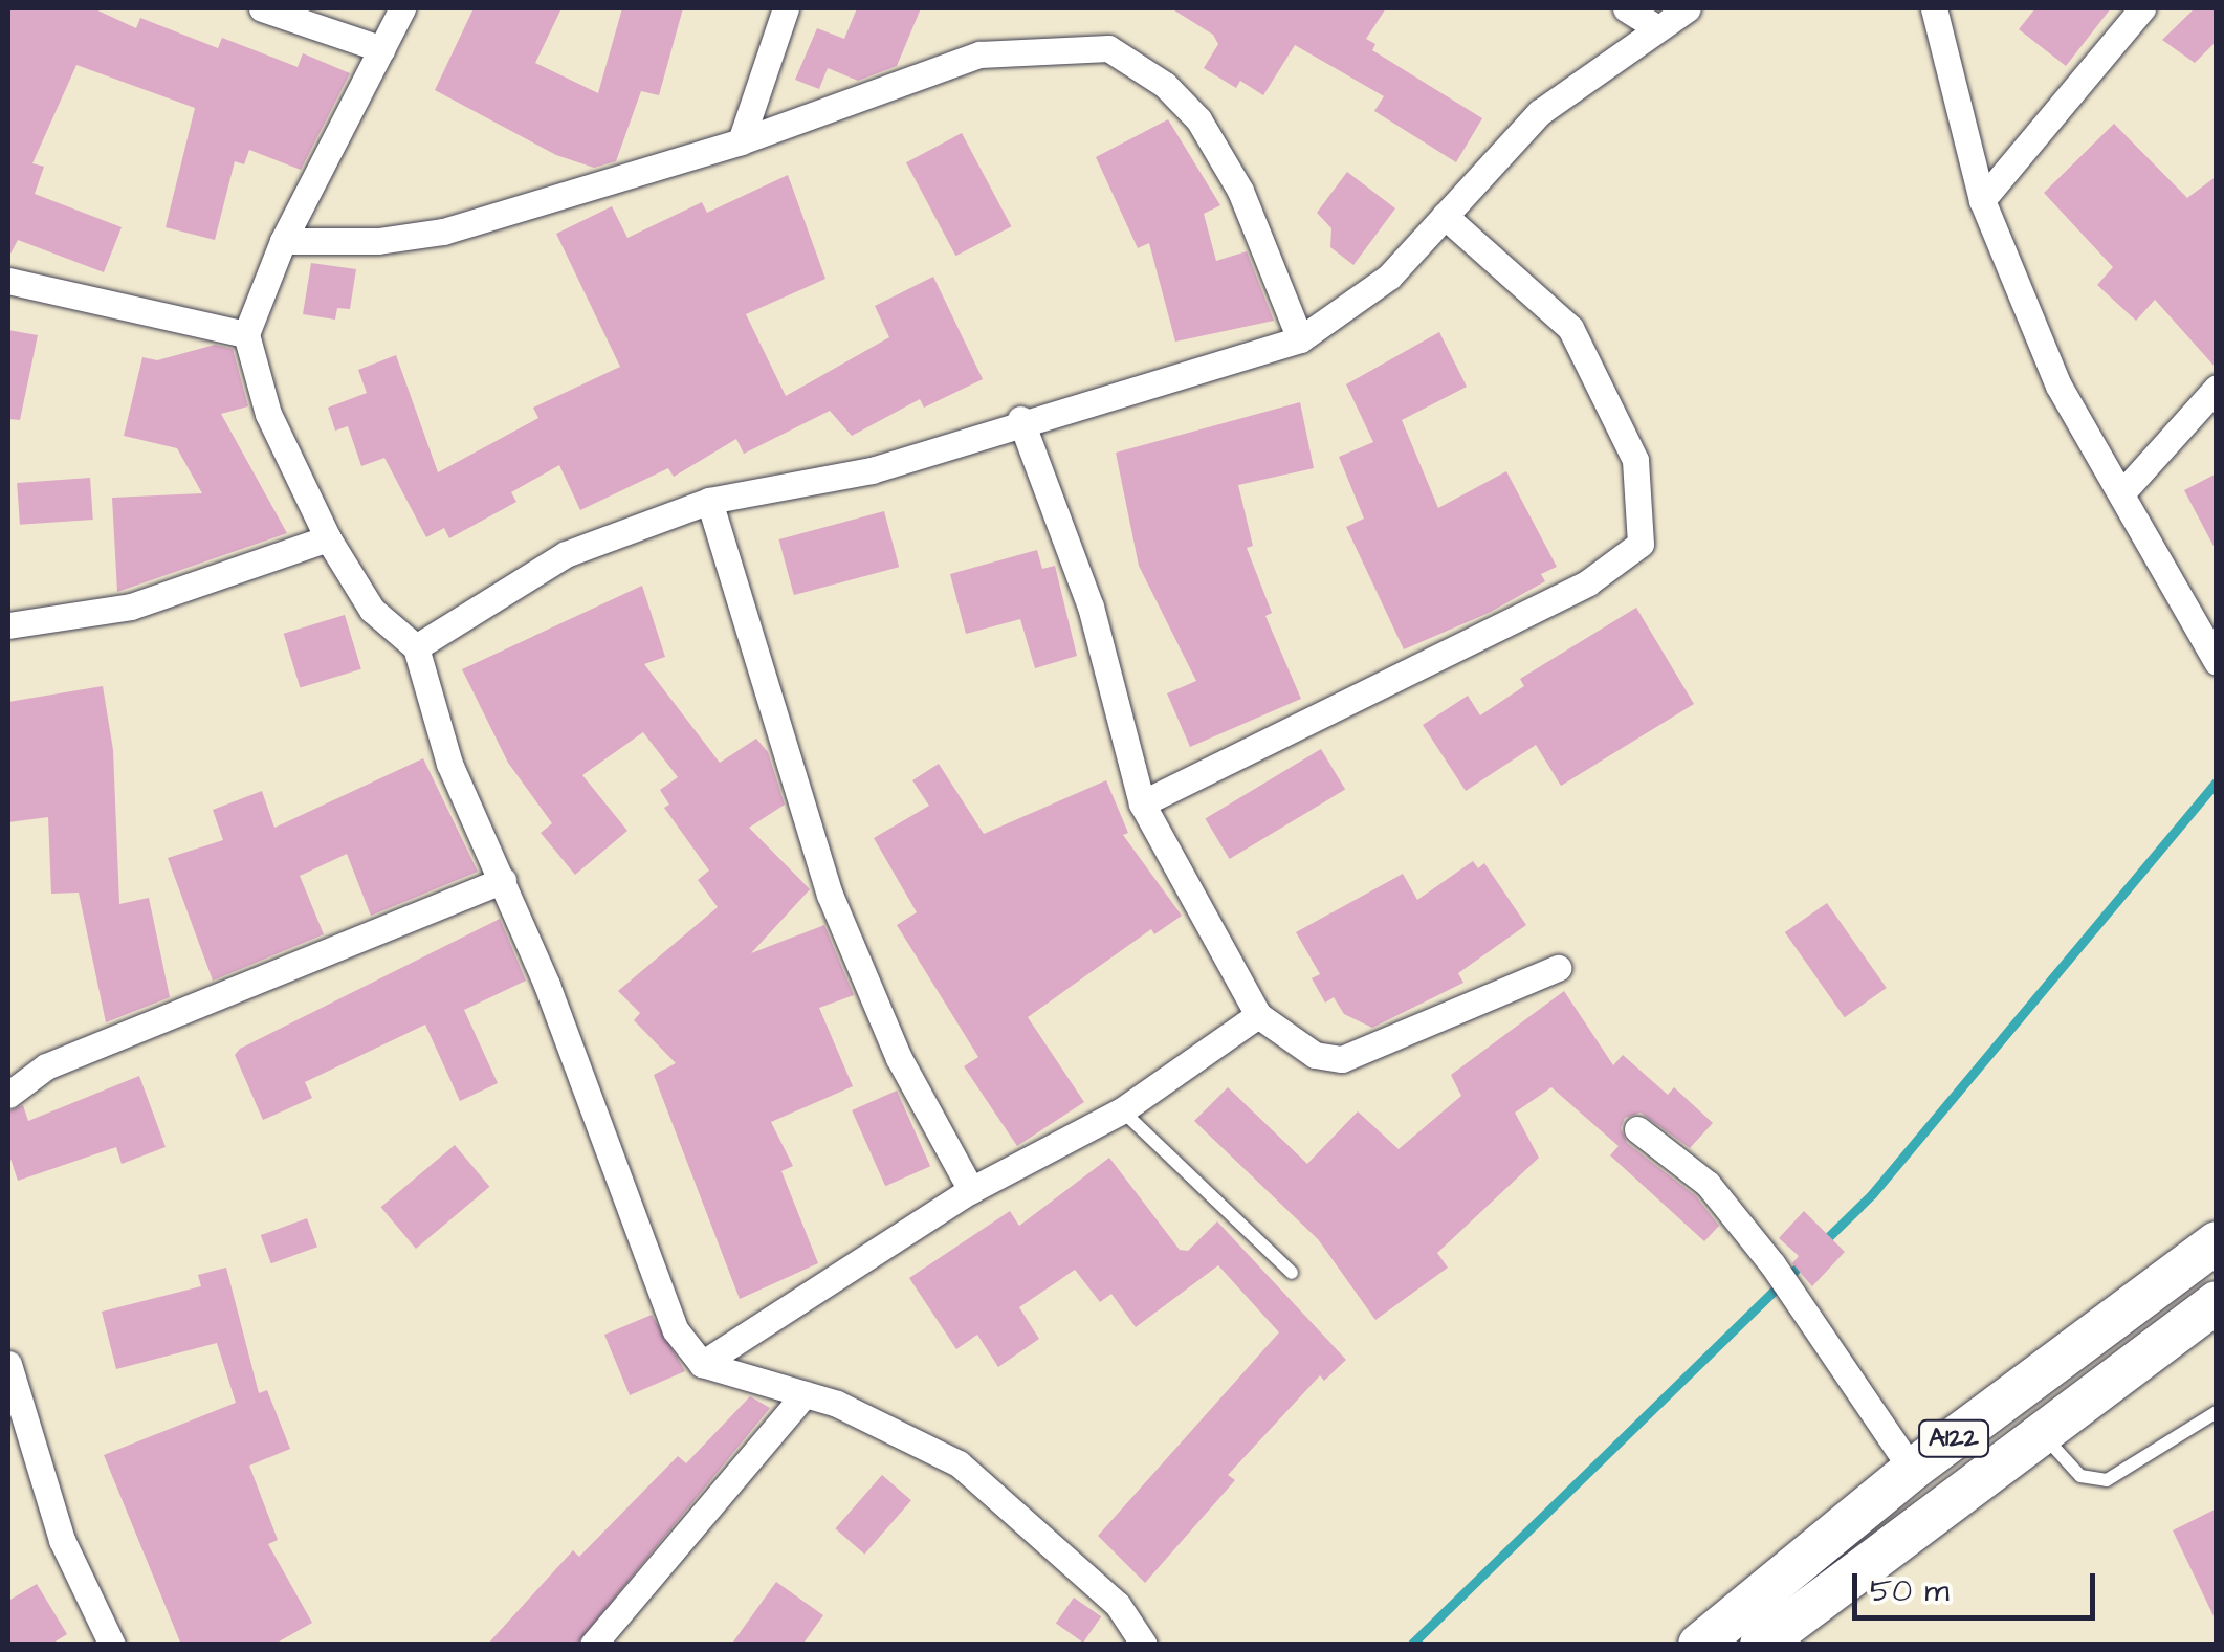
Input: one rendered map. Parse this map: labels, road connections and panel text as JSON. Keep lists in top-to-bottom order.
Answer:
{
  "streets": {
    "highway": ["A122"]
  },
  "scale_bar": "50 m"
}
